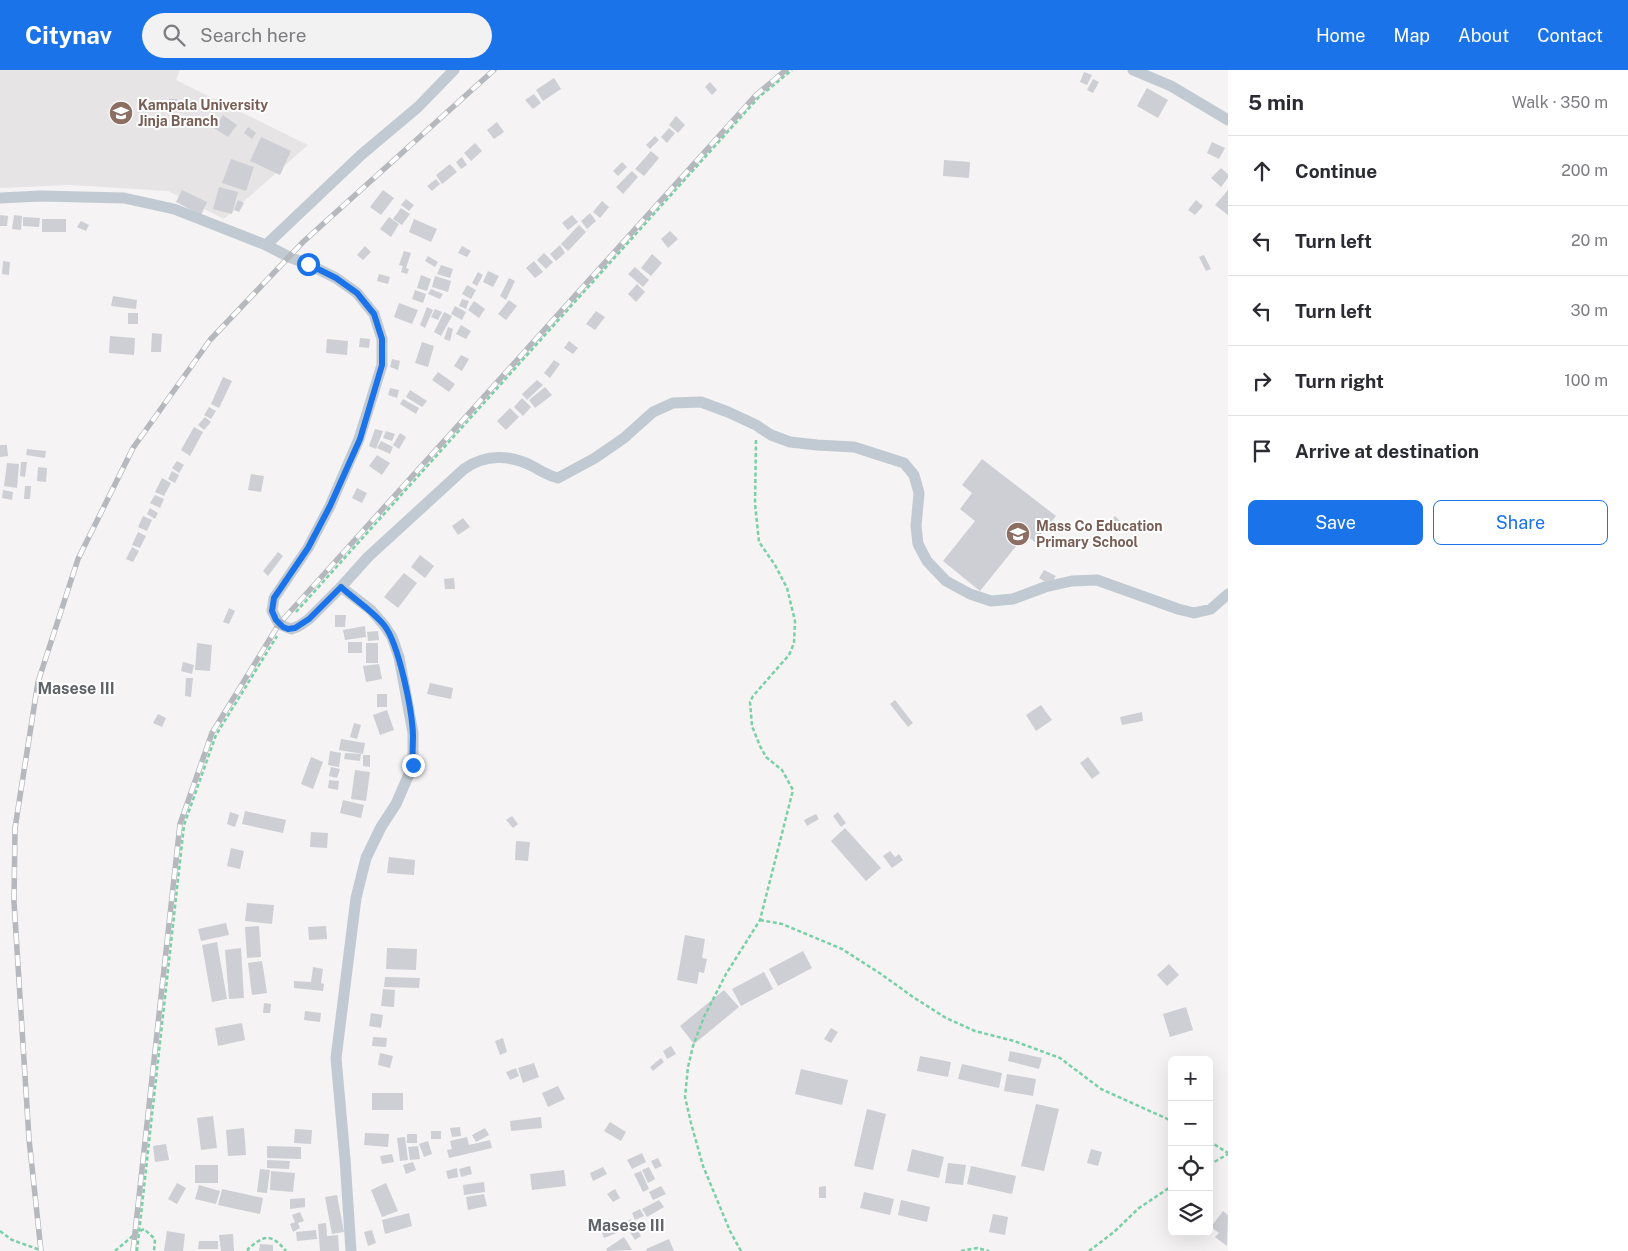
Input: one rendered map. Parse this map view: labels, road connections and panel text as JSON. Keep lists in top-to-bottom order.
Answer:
{
  "districts": ["Masese III", "Masese III"],
  "places": {
    "school or university": ["Kampala University Jinja Branch", "Mass Co Education Primary School"]
  },
  "page": {
    "header": "Citynav",
    "search": "Search here",
    "nav": [
      "Home",
      "Map",
      "About",
      "Contact"
    ],
    "heading": ["5 min", "Walk · 350 m"],
    "list": [
      ["Continue", "200 m"],
      ["Turn left", "20 m"],
      ["Turn left", "30 m"],
      ["Turn right", "100 m"],
      "Arrive at destination"
    ],
    "buttons": ["Save", "Share"],
    "map_buttons": ["+", "−"]
  }
}
